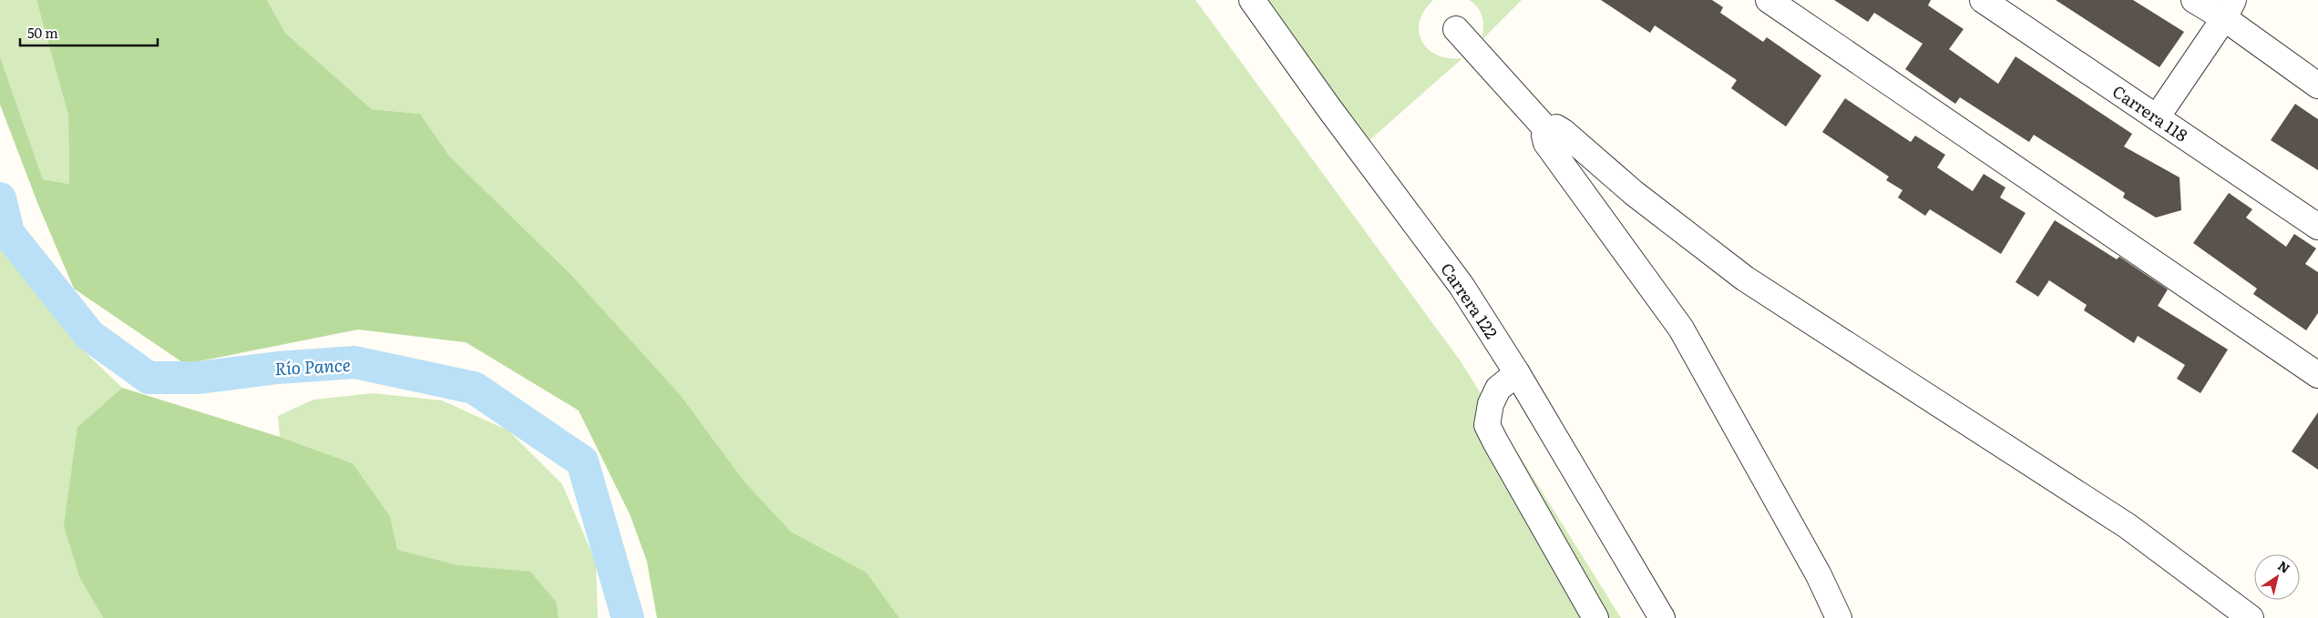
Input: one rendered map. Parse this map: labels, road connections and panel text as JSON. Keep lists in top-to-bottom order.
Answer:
{
  "streets": {
    "street": ["Carrera 118", "Carrera 122"]
  },
  "water": ["Río Pance"],
  "scale_bar": "50 m",
  "north": "top right"
}
